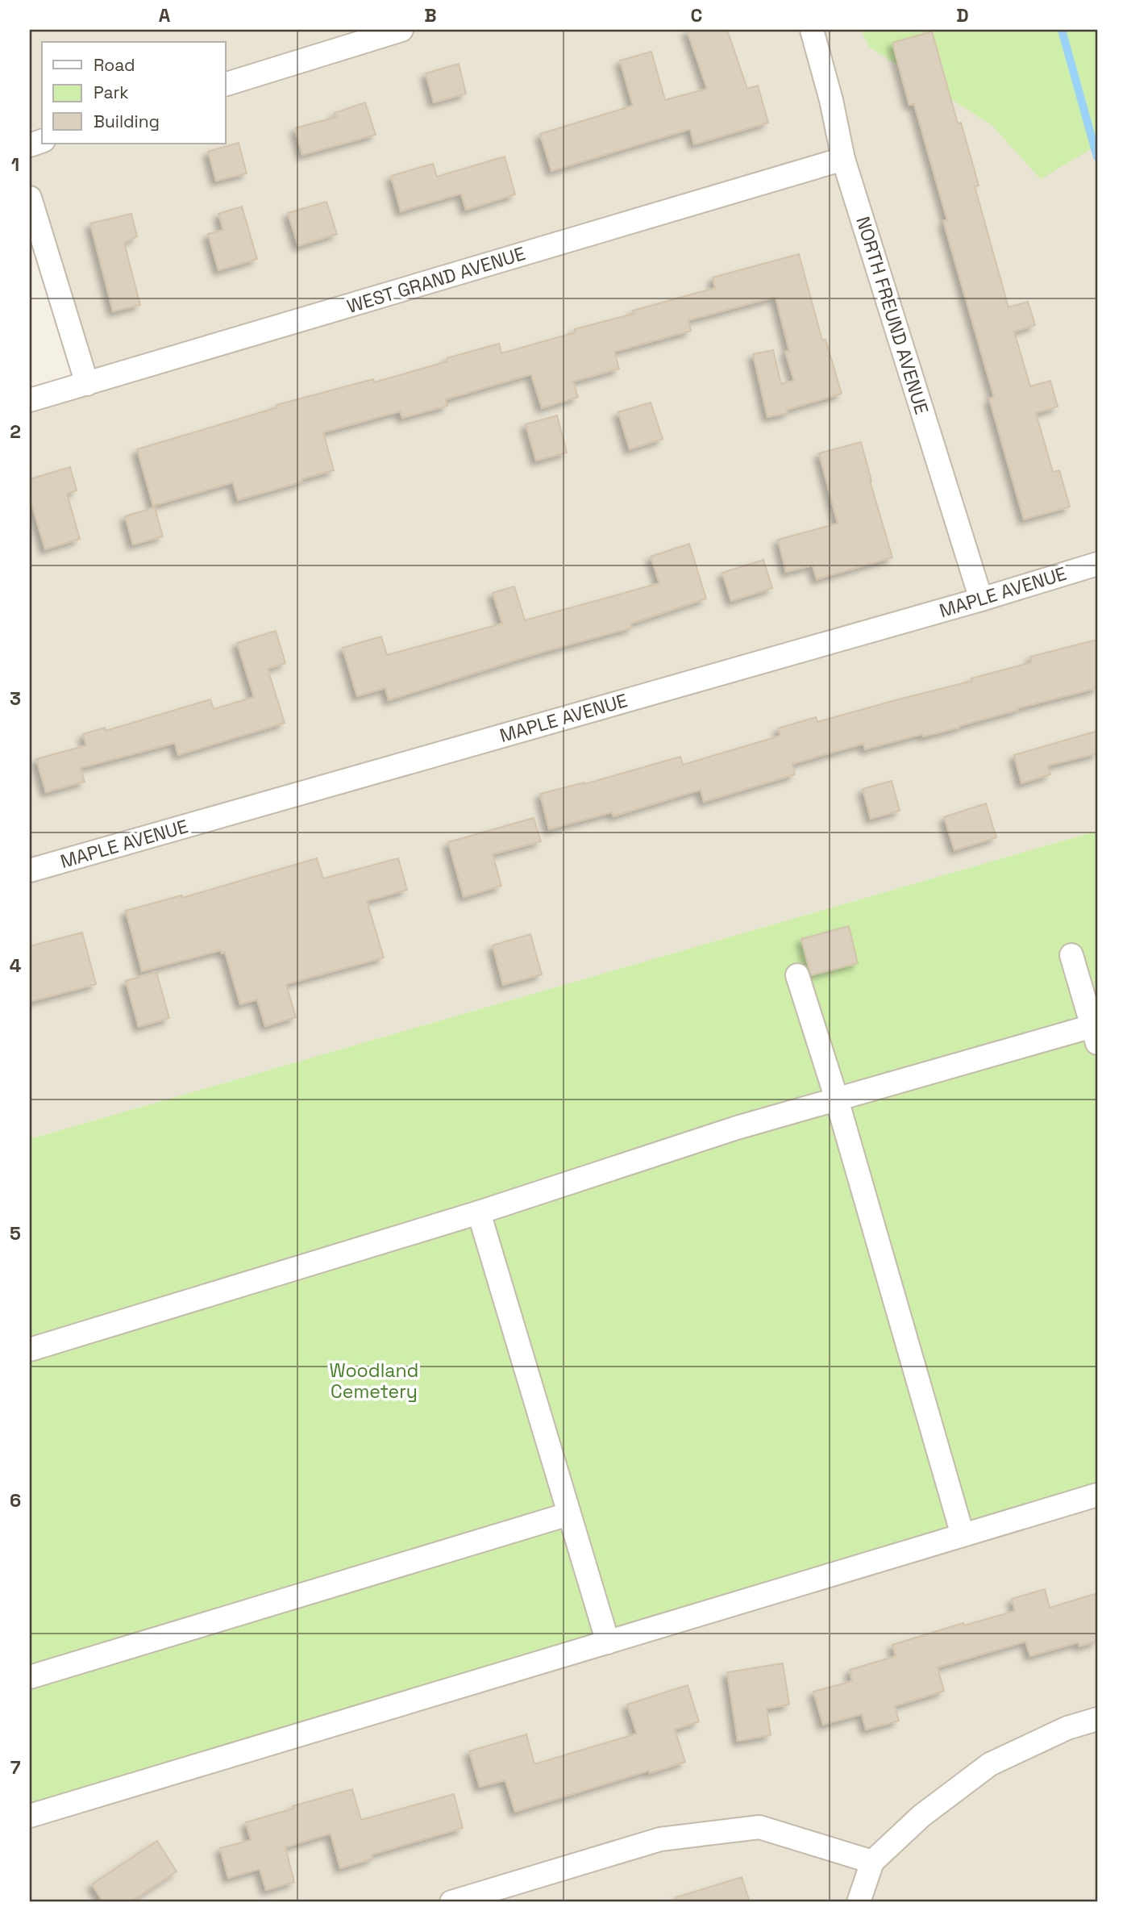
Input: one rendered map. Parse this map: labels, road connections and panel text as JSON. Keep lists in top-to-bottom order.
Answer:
{
  "streets": {
    "street": ["WEST GRAND AVENUE", "NORTH FREUND AVENUE", "MAPLE AVENUE"]
  },
  "crossings": [
    ["WEST GRAND AVENUE", "NORTH FREUND AVENUE"],
    ["NORTH FREUND AVENUE", "MAPLE AVENUE"]
  ],
  "parks": ["Woodland Cemetery"],
  "legend": ["Road", "Park", "Building"],
  "grid": {
    "columns": [
      "A",
      "B",
      "C",
      "D"
    ],
    "rows": [
      "1",
      "2",
      "3",
      "4",
      "5",
      "6",
      "7"
    ]
  }
}
